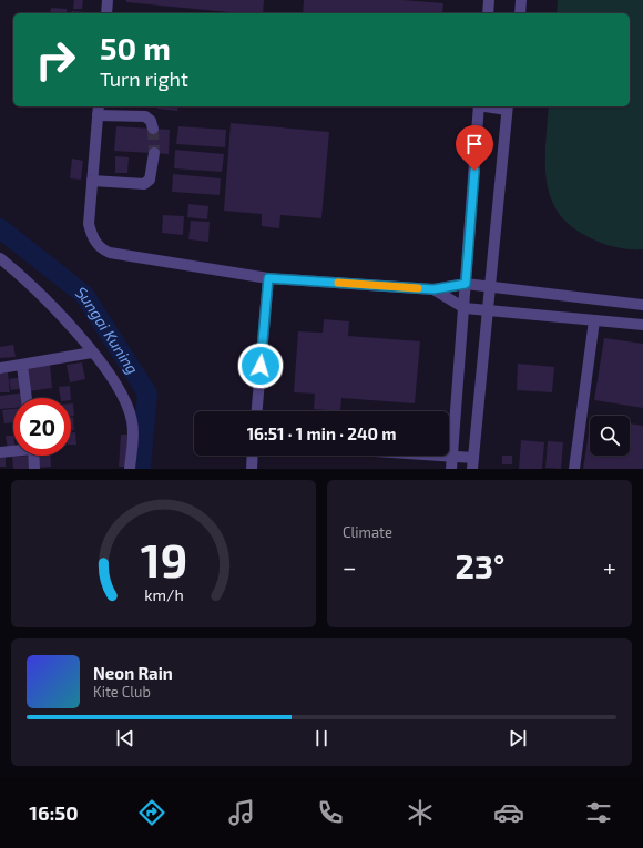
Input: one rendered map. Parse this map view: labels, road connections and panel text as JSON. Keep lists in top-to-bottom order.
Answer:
{
  "water": ["Sungai Kuning"],
  "page": {
    "turn": ["50 m", "Turn right"],
    "limit": "20",
    "trip": "16:51 · 1 min · 240 m",
    "tile": "Climate",
    "heat": ["−", "23°", "+"],
    "song": ["Neon Rain", "Kite Club"],
    "tabs": "16:50",
    "gauge": ["19", "km/h"]
  }
}
